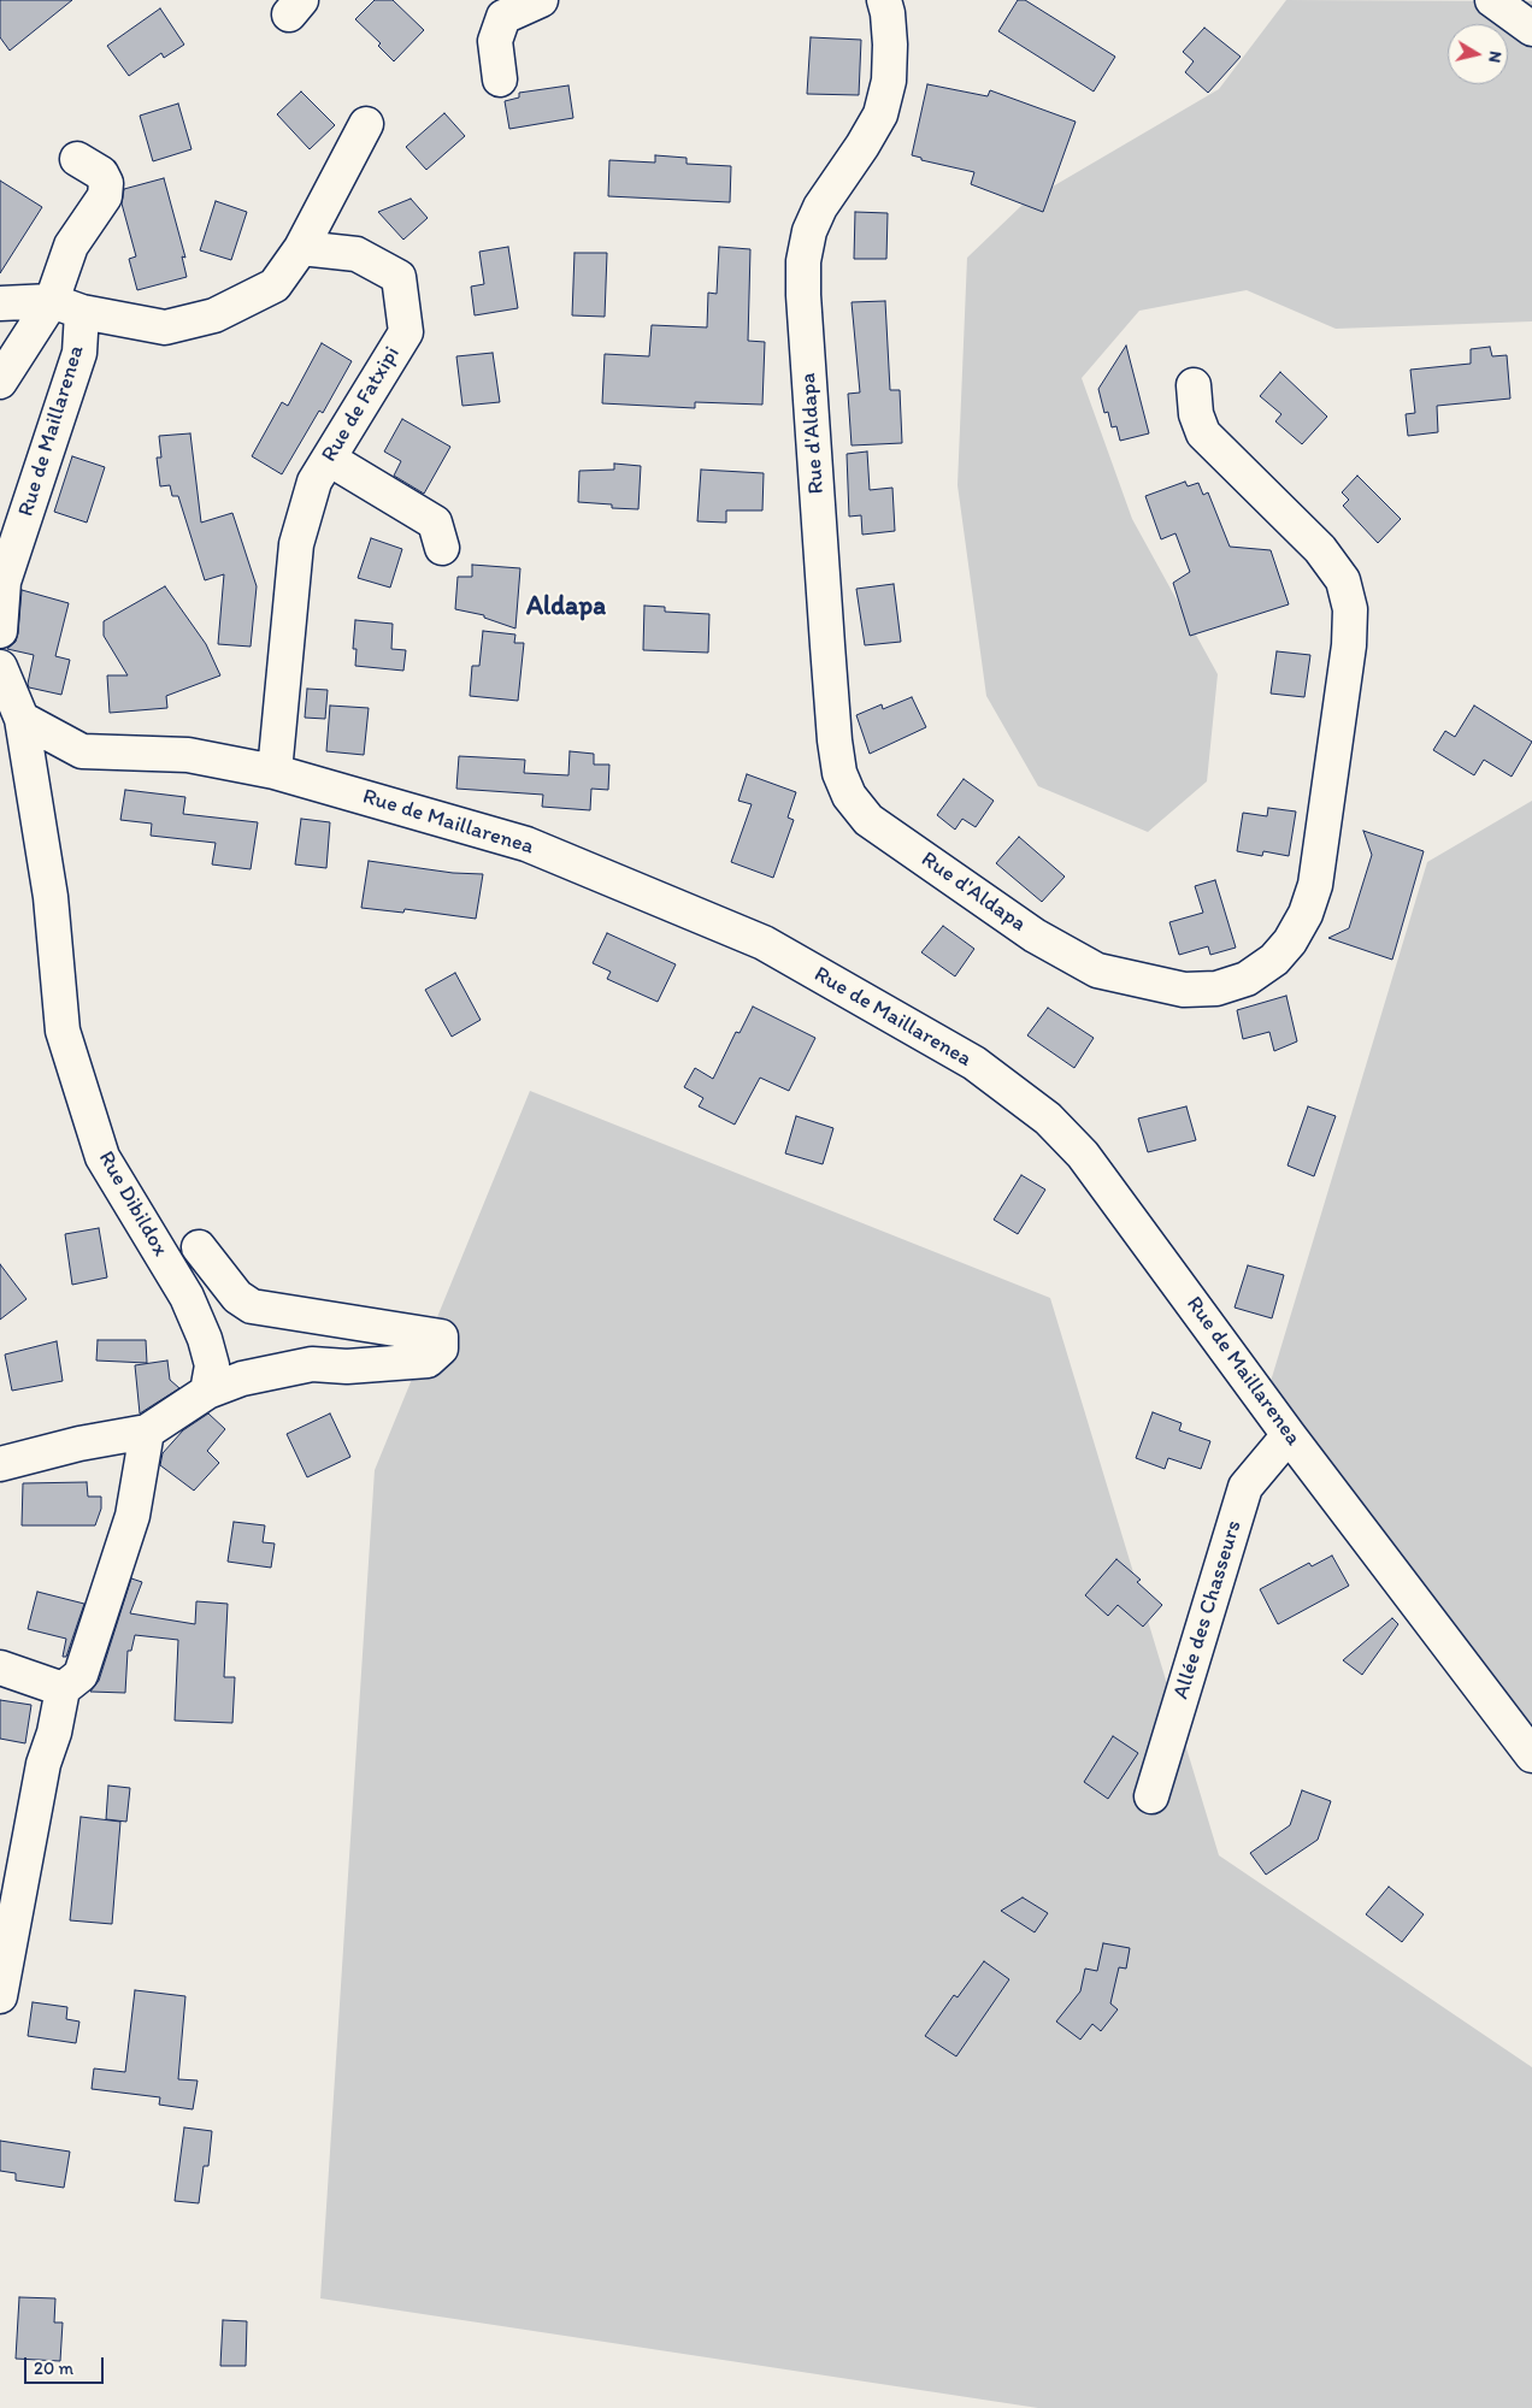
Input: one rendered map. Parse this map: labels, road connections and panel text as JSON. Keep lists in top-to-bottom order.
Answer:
{
  "streets": {
    "street": [
      "Rue de Fatxipi",
      "Rue de Maillarenea",
      "Rue d'Aldapa",
      "Rue Dibildox",
      "Allée des Chasseurs"
    ]
  },
  "crossings": [
    ["Rue de Fatxipi", "Rue de Maillarenea"],
    ["Rue de Maillarenea", "Rue Dibildox"],
    ["Rue de Maillarenea", "Allée des Chasseurs"]
  ],
  "districts": ["Aldapa"],
  "scale_bar": "20 m",
  "north": "right"
}
